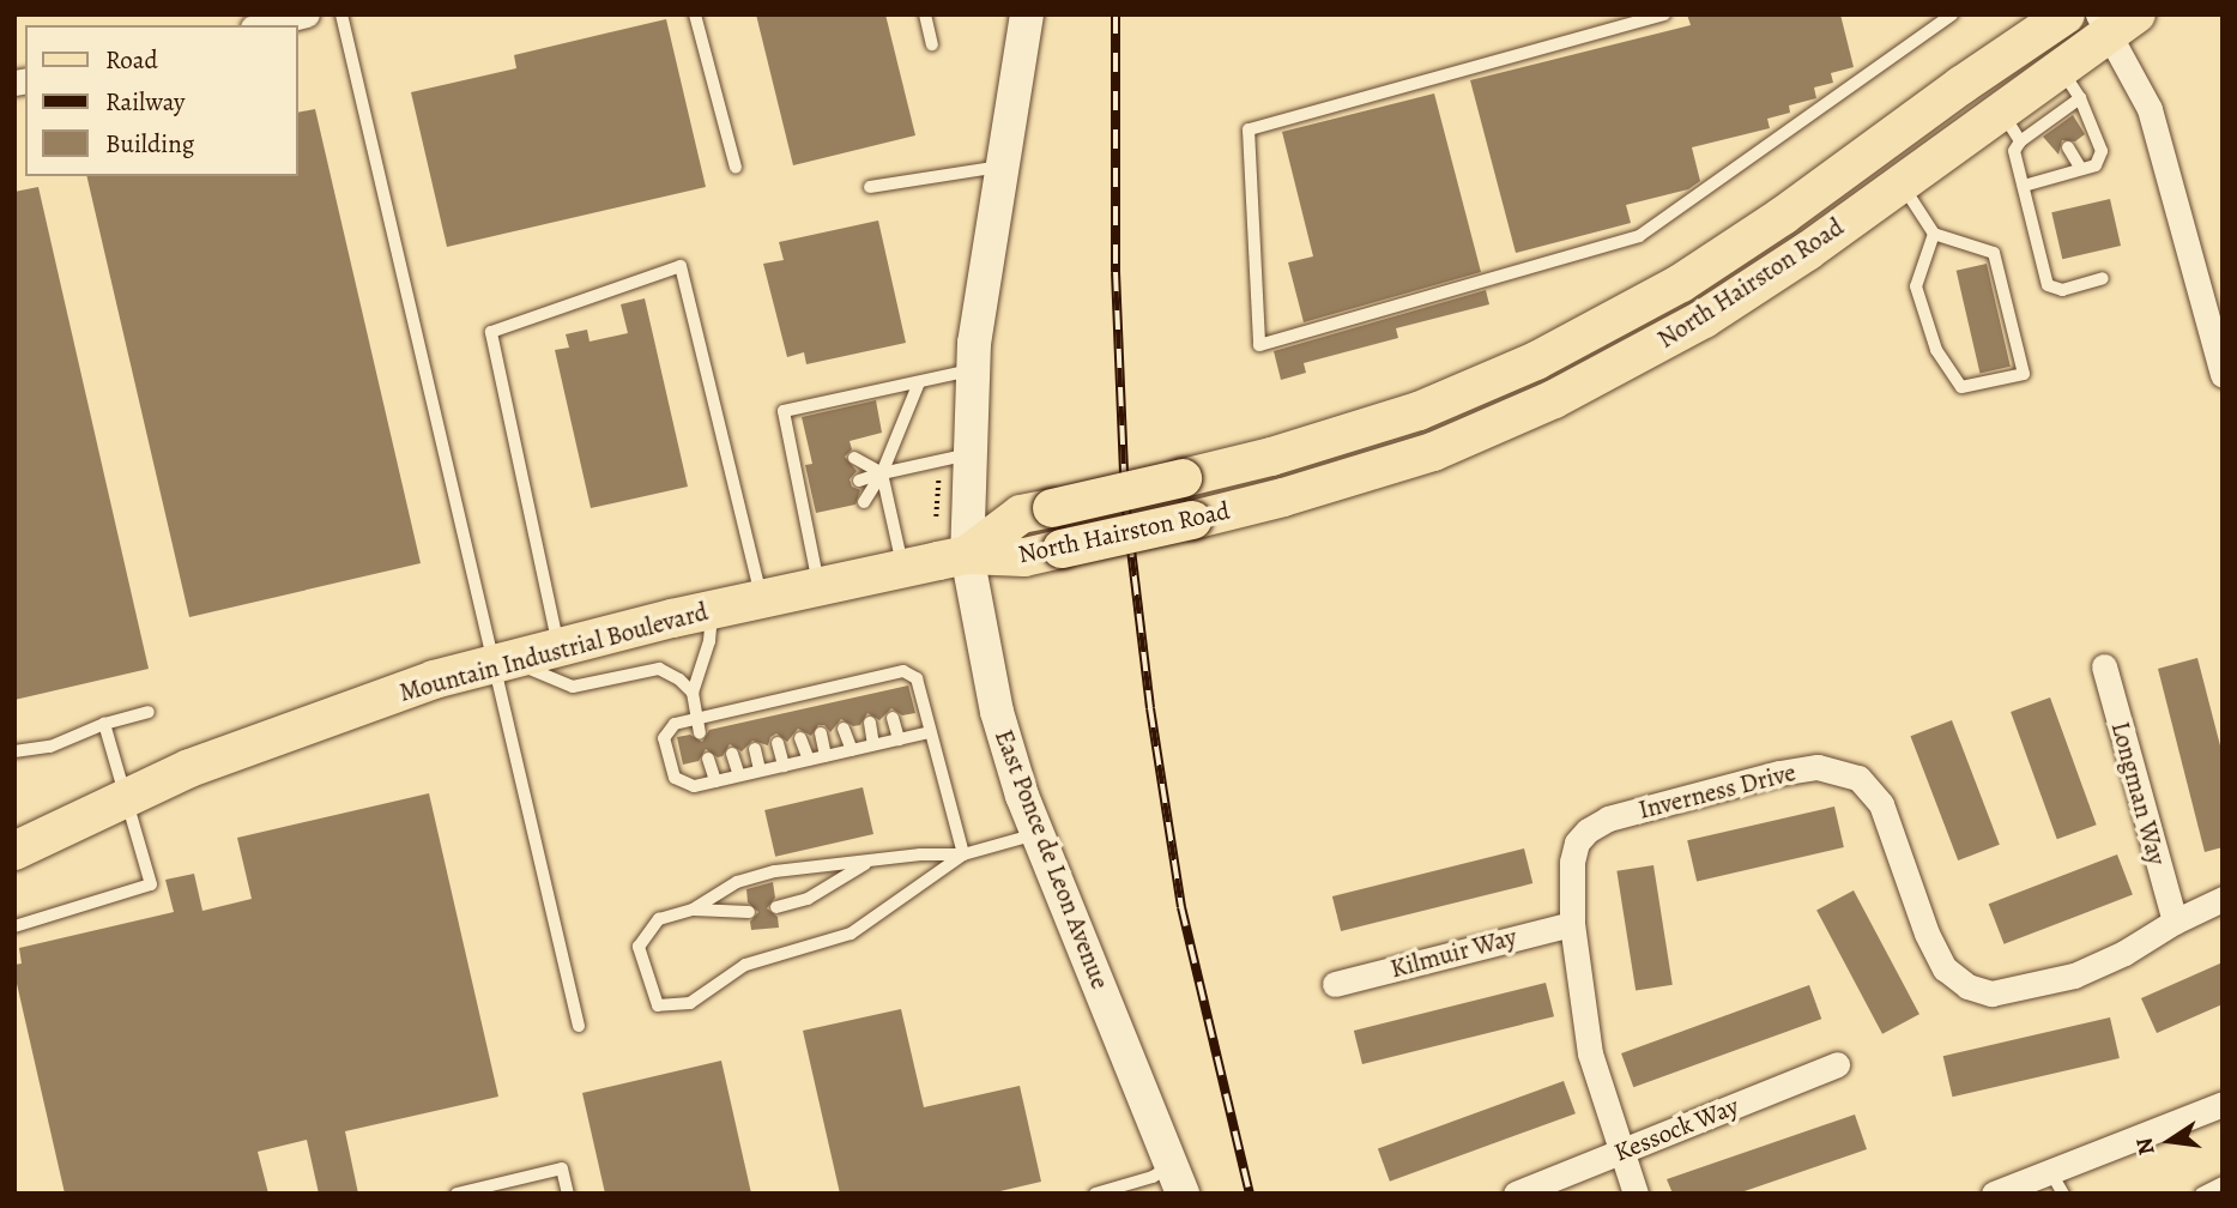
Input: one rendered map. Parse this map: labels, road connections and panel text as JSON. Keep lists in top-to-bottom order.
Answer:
{
  "streets": {
    "main road": ["North Hairston Road", "Mountain Industrial Boulevard", "East Ponce de Leon Avenue"],
    "street": [
      "Inverness Drive",
      "Longman Way",
      "Kilmuir Way",
      "Kessock Way"
    ]
  },
  "crossings": [
    ["North Hairston Road", "Mountain Industrial Boulevard"],
    ["North Hairston Road", "East Ponce de Leon Avenue"],
    ["Mountain Industrial Boulevard", "East Ponce de Leon Avenue"],
    ["Inverness Drive", "Longman Way"],
    ["Inverness Drive", "Kilmuir Way"],
    ["Inverness Drive", "Kessock Way"]
  ],
  "legend": ["Road", "Railway", "Building"],
  "north": "left"
}
